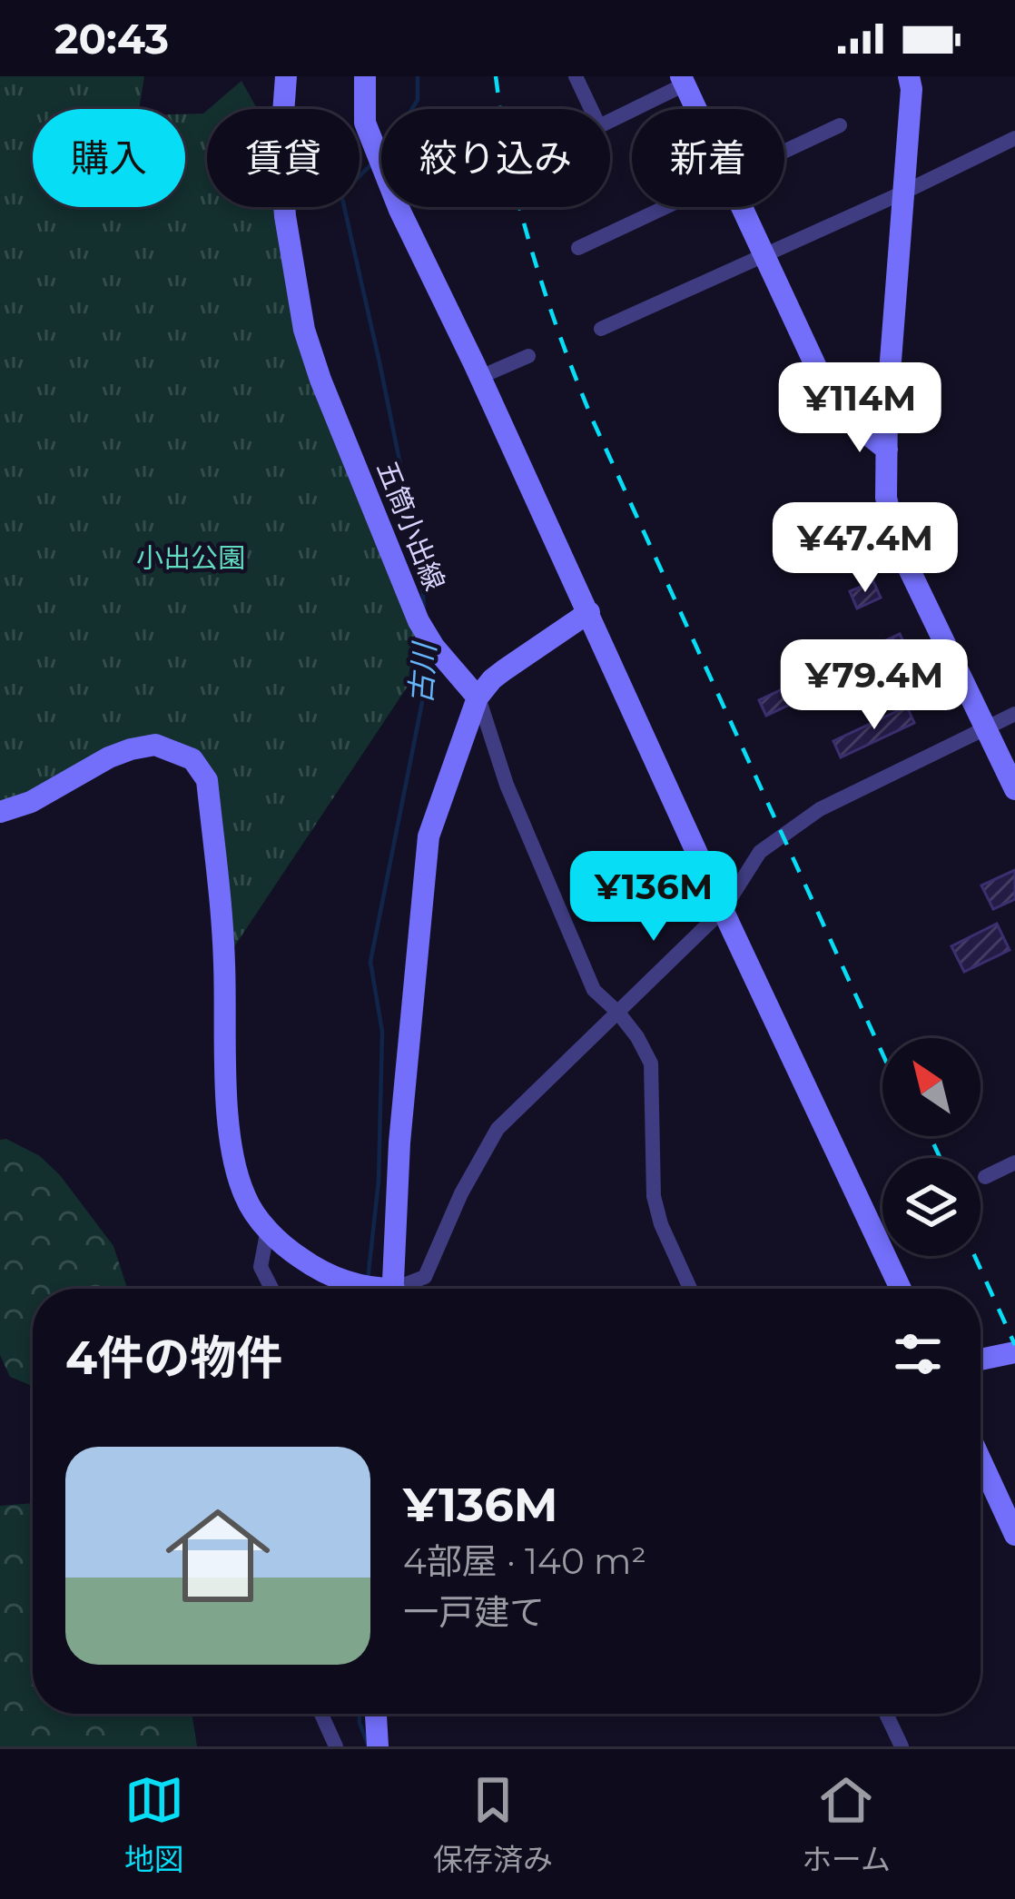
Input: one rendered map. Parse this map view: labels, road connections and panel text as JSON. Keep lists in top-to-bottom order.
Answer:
{
  "streets": {
    "street": ["五筒小出線"]
  },
  "water": ["古川"],
  "parks": ["小出公園"],
  "north": "top left",
  "page": {
    "status": "20:43",
    "chip": [
      "購入",
      "賃貸",
      "絞り込み",
      "新着"
    ],
    "price": [
      "¥114M",
      "¥47.4M",
      "¥79.4M",
      "¥136M"
    ],
    "heading": "4件の物件",
    "list": [
      {
        "name": "¥136M",
        "note": "4部屋 · 140 m² · 一戸建て"
      }
    ],
    "tabs": ["地図", "保存済み", "ホーム"]
  }
}
